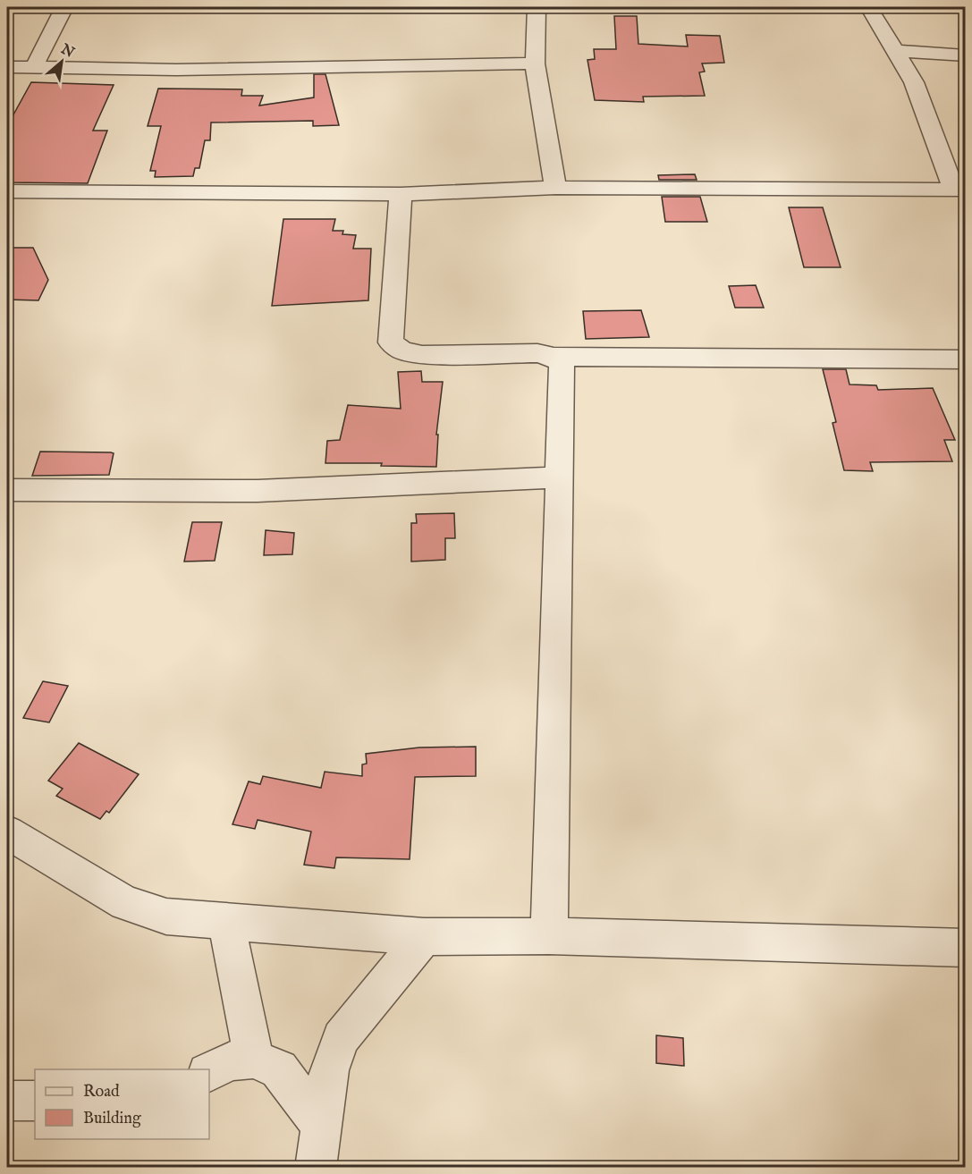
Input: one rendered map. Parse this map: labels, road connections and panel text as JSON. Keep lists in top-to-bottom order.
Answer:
{
  "legend": ["Road", "Building"],
  "north": "top right"
}
